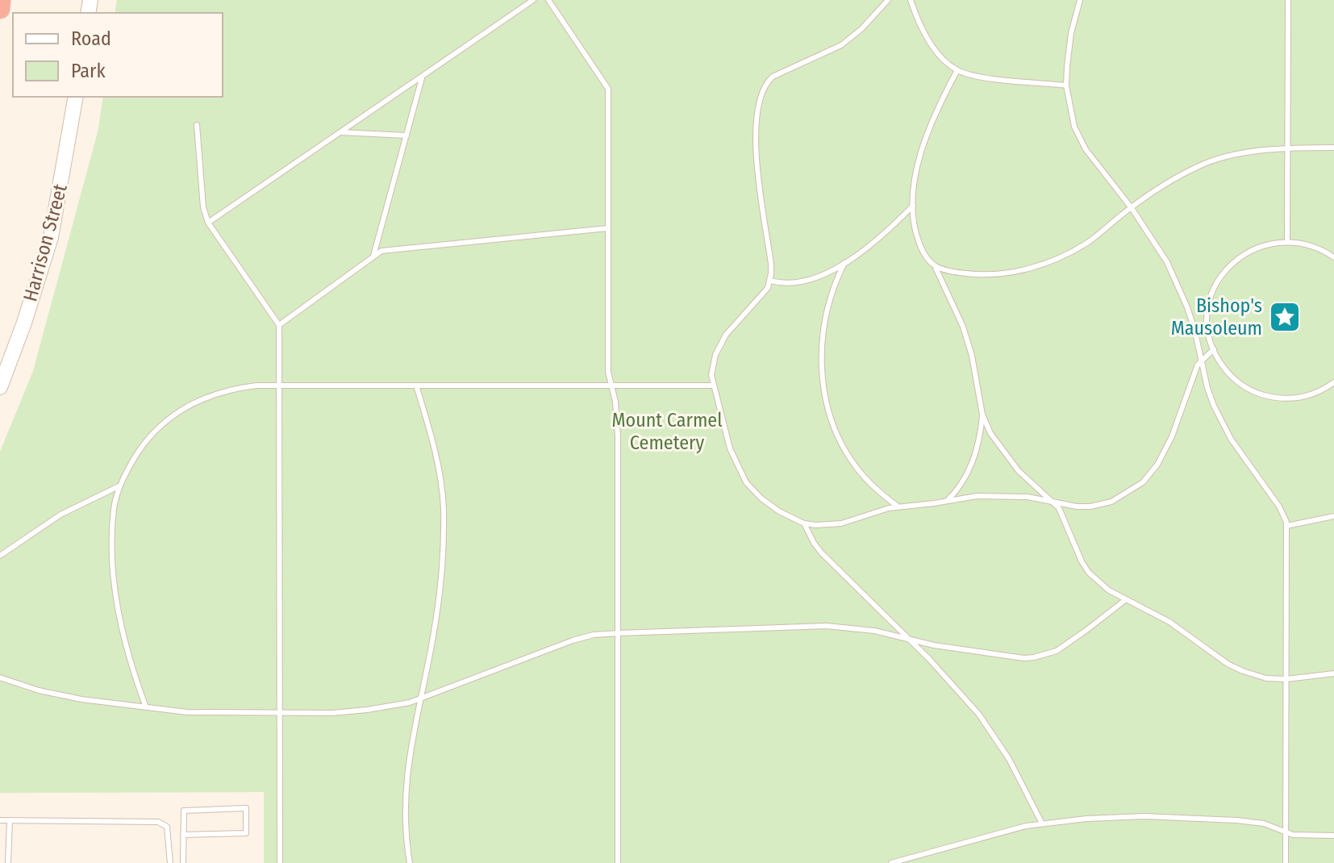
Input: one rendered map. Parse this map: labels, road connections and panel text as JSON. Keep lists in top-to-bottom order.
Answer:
{
  "streets": {
    "main road": ["Harrison Street"]
  },
  "parks": ["Mount Carmel Cemetery"],
  "places": {
    "place": ["Bishop's Mausoleum"]
  },
  "legend": ["Road", "Park"]
}
